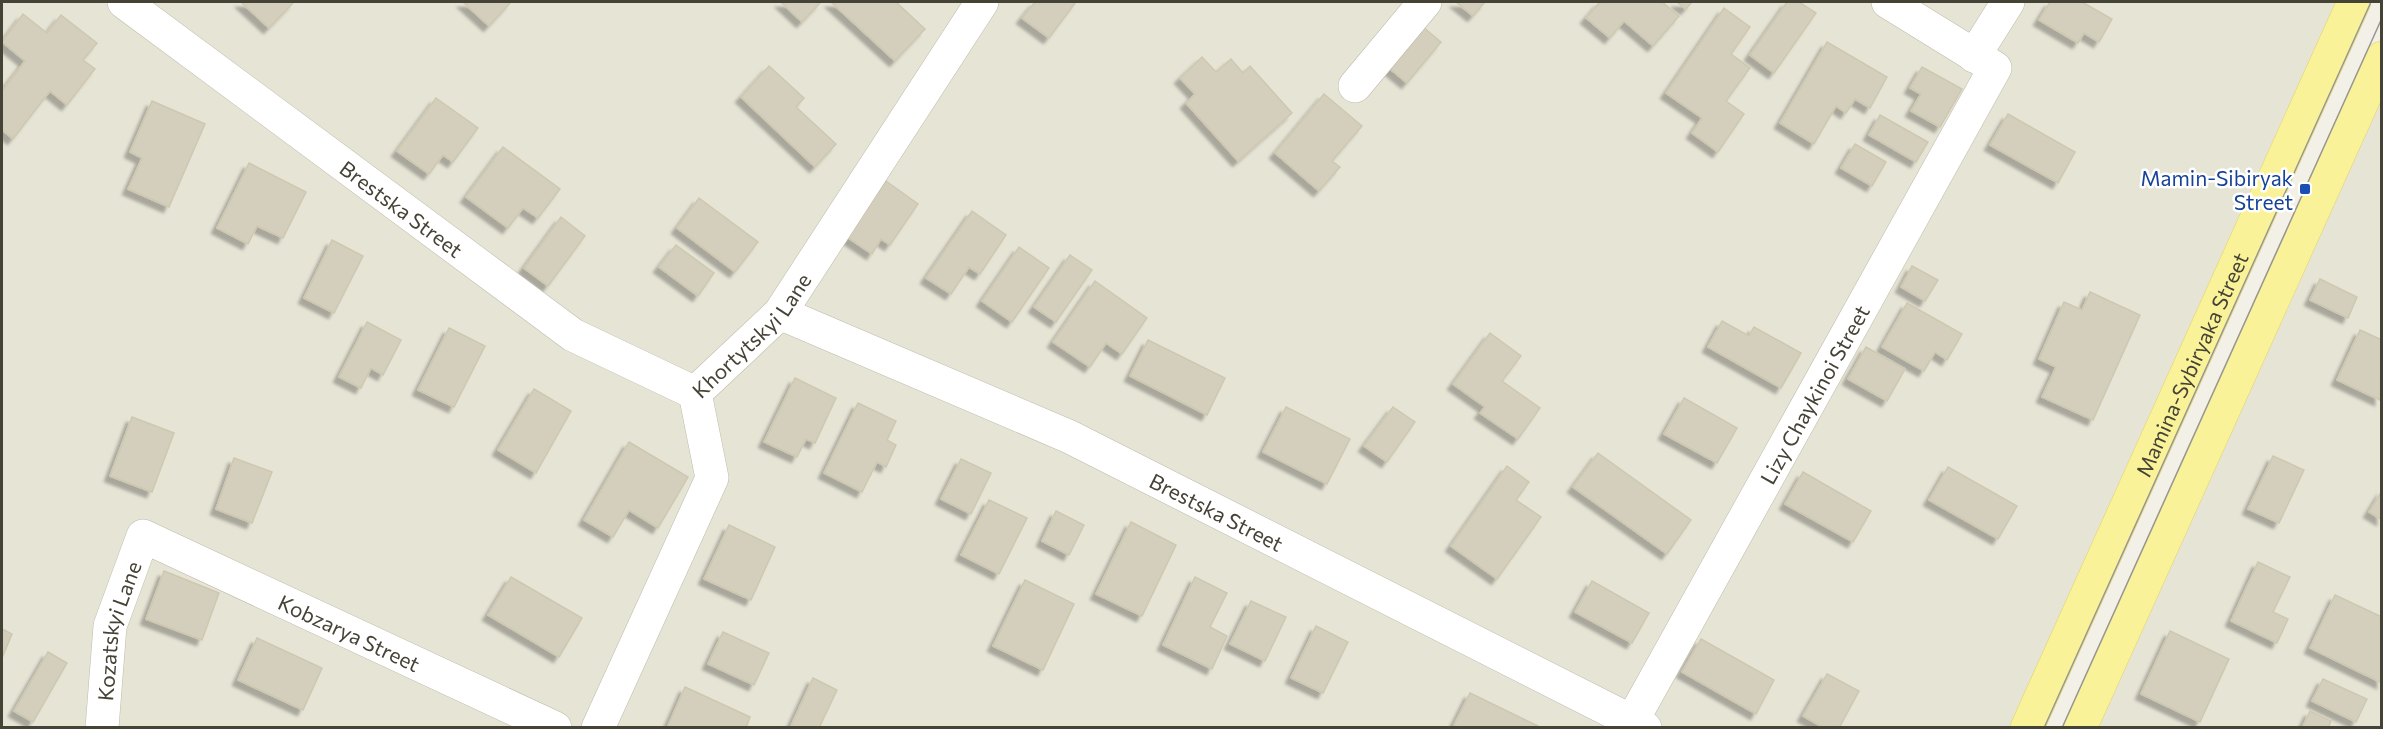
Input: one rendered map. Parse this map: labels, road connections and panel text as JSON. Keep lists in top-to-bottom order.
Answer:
{
  "streets": {
    "main road": ["Mamina-Sybiryaka Street"],
    "street": [
      "Brestska Street",
      "Khortytskyi Lane",
      "Lizy Chaykinoi Street",
      "Kozatskyi Lane",
      "Kobzarya Street"
    ]
  },
  "crossings": [
    ["Brestska Street", "Khortytskyi Lane"],
    ["Brestska Street", "Lizy Chaykinoi Street"],
    ["Kozatskyi Lane", "Kobzarya Street"]
  ],
  "places": {
    "transit": ["Mamin-Sibiryak Street"]
  }
}
